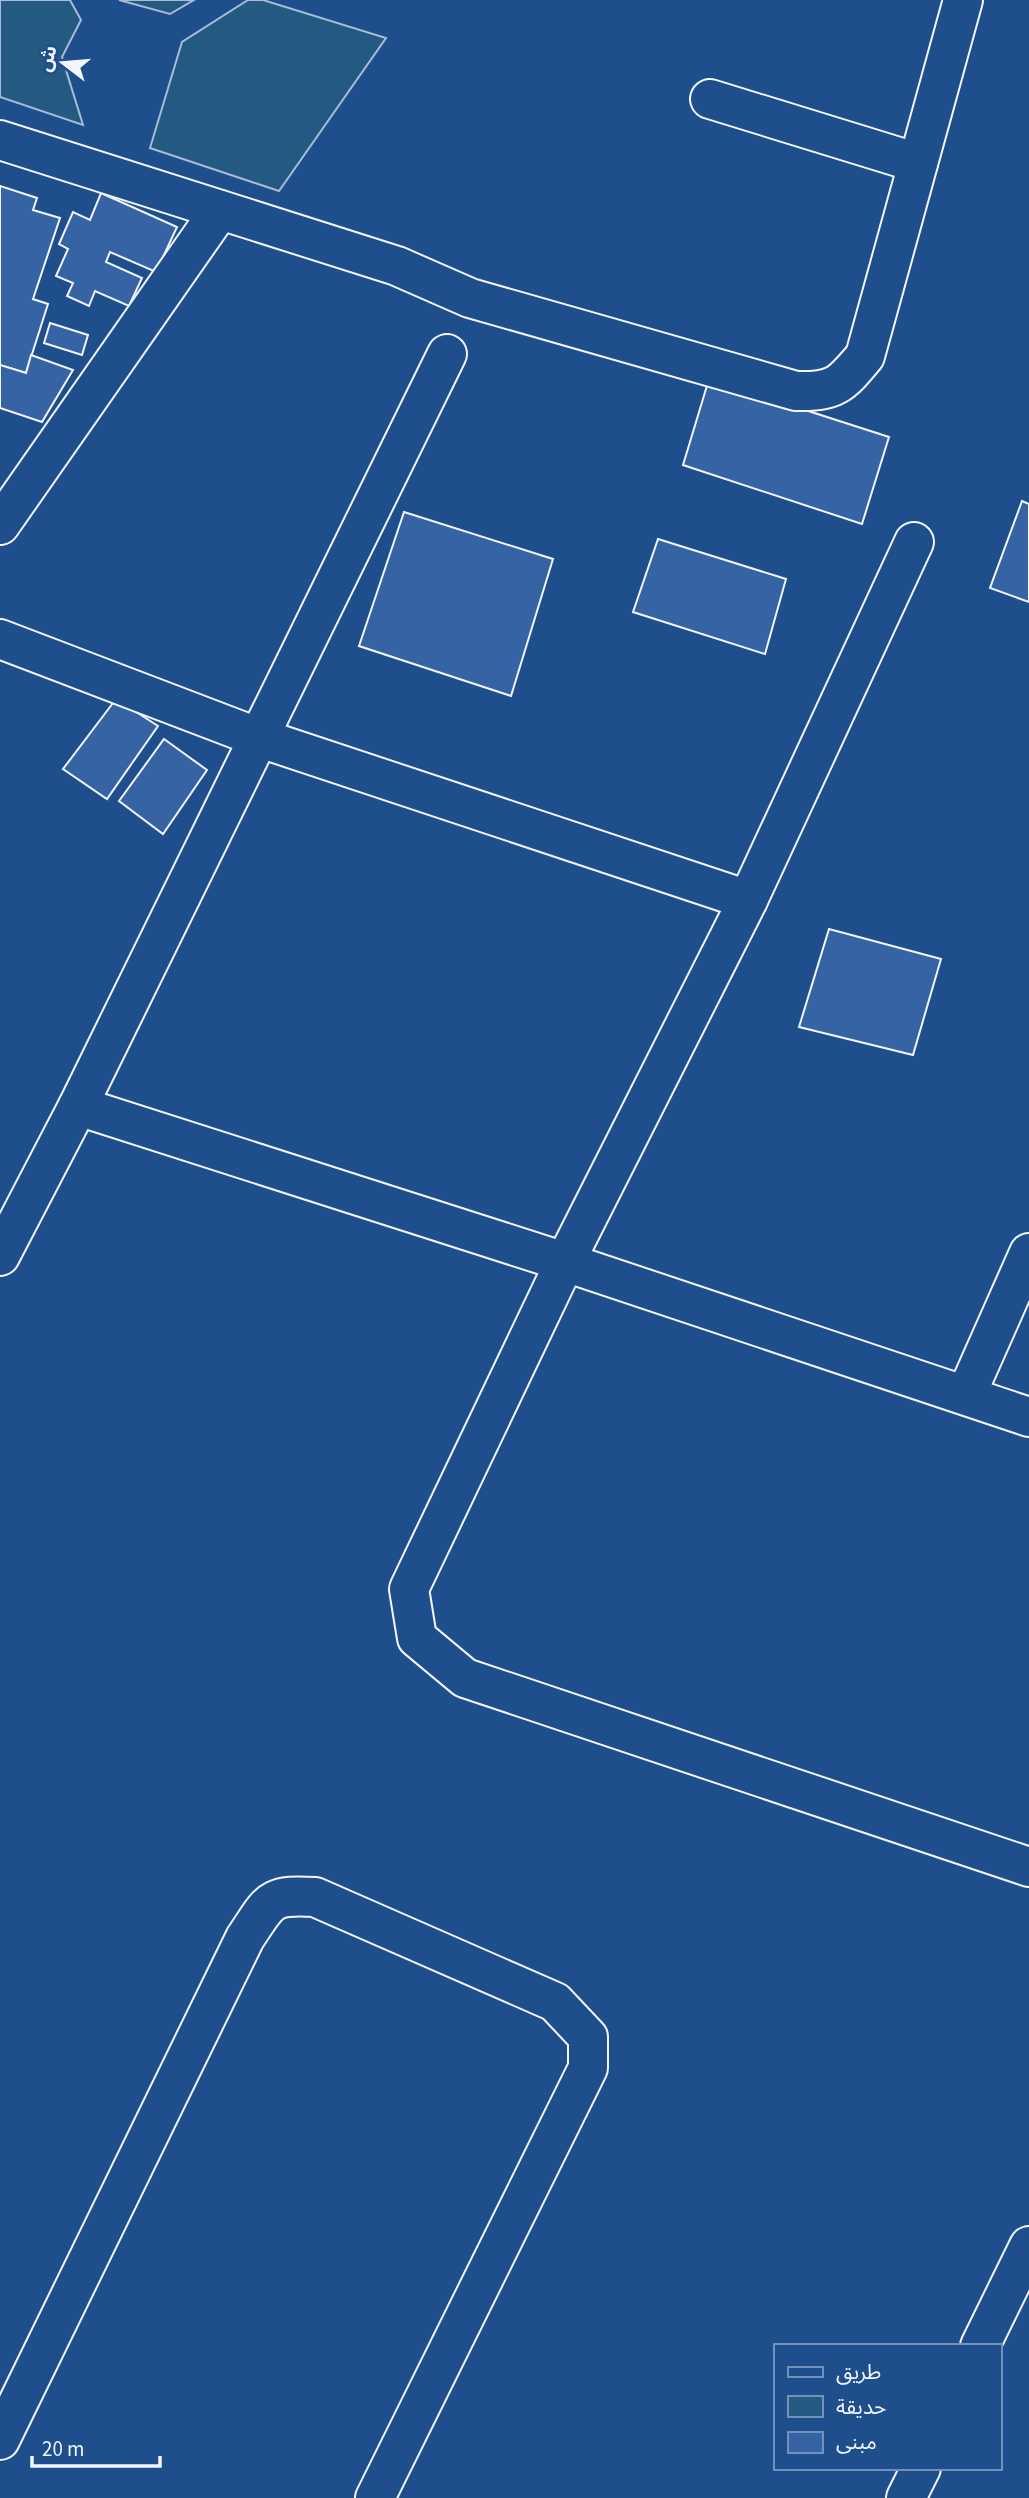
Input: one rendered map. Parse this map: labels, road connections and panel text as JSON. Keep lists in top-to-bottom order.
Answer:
{
  "legend": ["طريق", "حديقة", "مبنى"],
  "scale_bar": "20 m",
  "north": "left"
}
